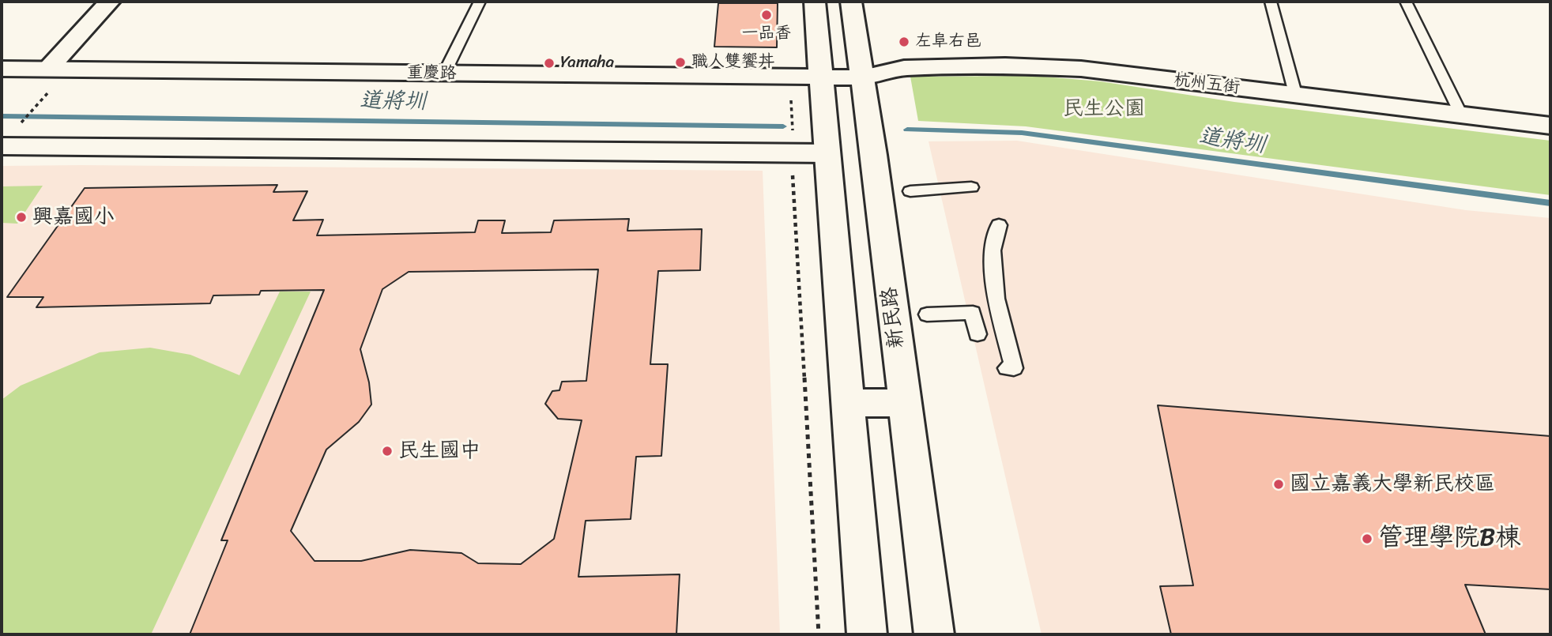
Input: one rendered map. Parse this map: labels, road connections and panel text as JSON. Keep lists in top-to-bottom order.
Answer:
{
  "streets": {
    "street": ["重慶路", "杭州五街", "新民路"]
  },
  "crossings": [
    ["重慶路", "杭州五街"],
    ["重慶路", "新民路"],
    ["杭州五街", "新民路"]
  ],
  "water": ["道將圳"],
  "parks": ["民生公園"],
  "places": [
    "一品香",
    "左阜右邑",
    "職人雙饗丼",
    "Yamaha",
    "興嘉國小",
    "民生國中",
    "國立嘉義大學新民校區",
    "管理學院B棟"
  ]
}
